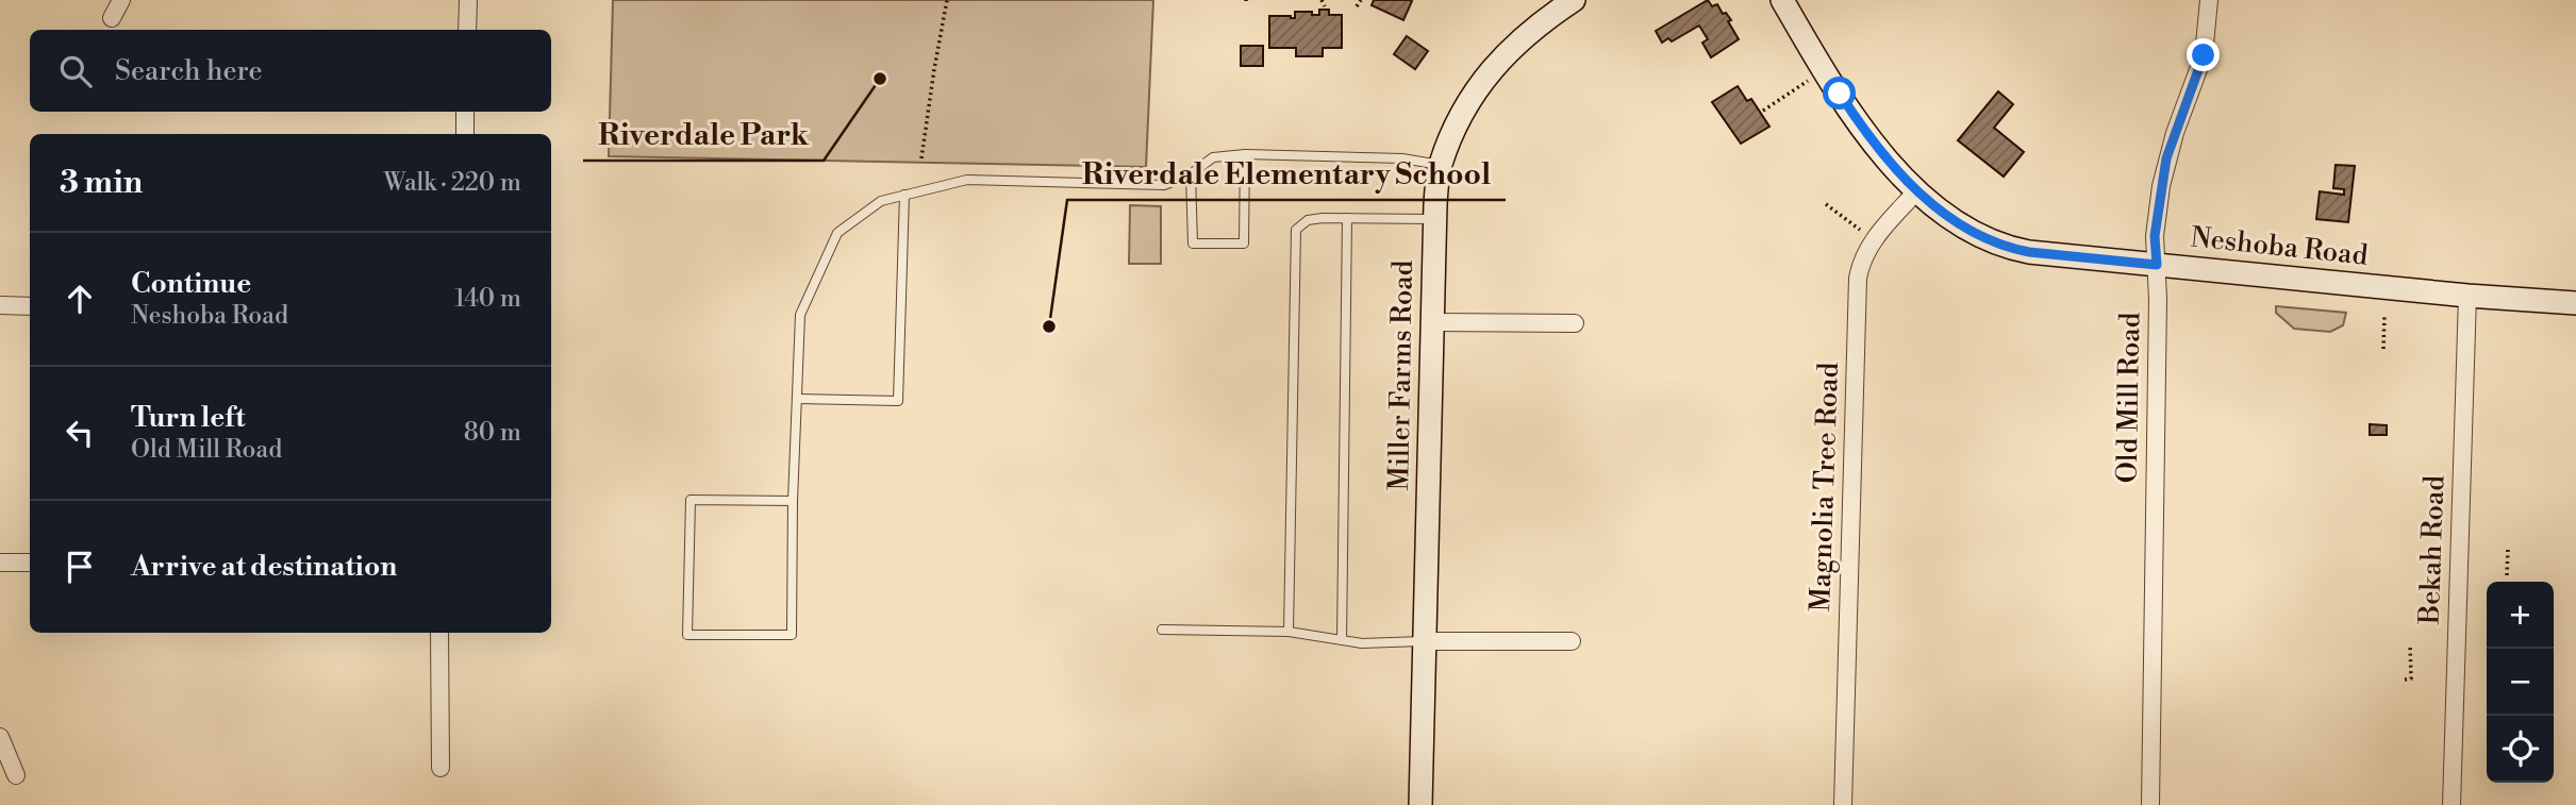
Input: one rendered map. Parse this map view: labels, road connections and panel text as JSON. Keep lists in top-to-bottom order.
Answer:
{
  "streets": {
    "street": [
      "Neshoba Road",
      "Miller Farms Road",
      "Old Mill Road",
      "Magnolia Tree Road",
      "Bekah Road"
    ]
  },
  "crossings": [
    ["Neshoba Road", "Old Mill Road"],
    ["Neshoba Road", "Magnolia Tree Road"],
    ["Neshoba Road", "Bekah Road"]
  ],
  "places": ["Riverdale Park", "Riverdale Elementary School"],
  "page": {
    "search": "Search here",
    "heading": ["3 min", "Walk · 220 m"],
    "list": [
      ["Continue", "Neshoba Road", "140 m"],
      ["Turn left", "Old Mill Road", "80 m"],
      "Arrive at destination"
    ],
    "map_buttons": ["+", "−"]
  }
}
